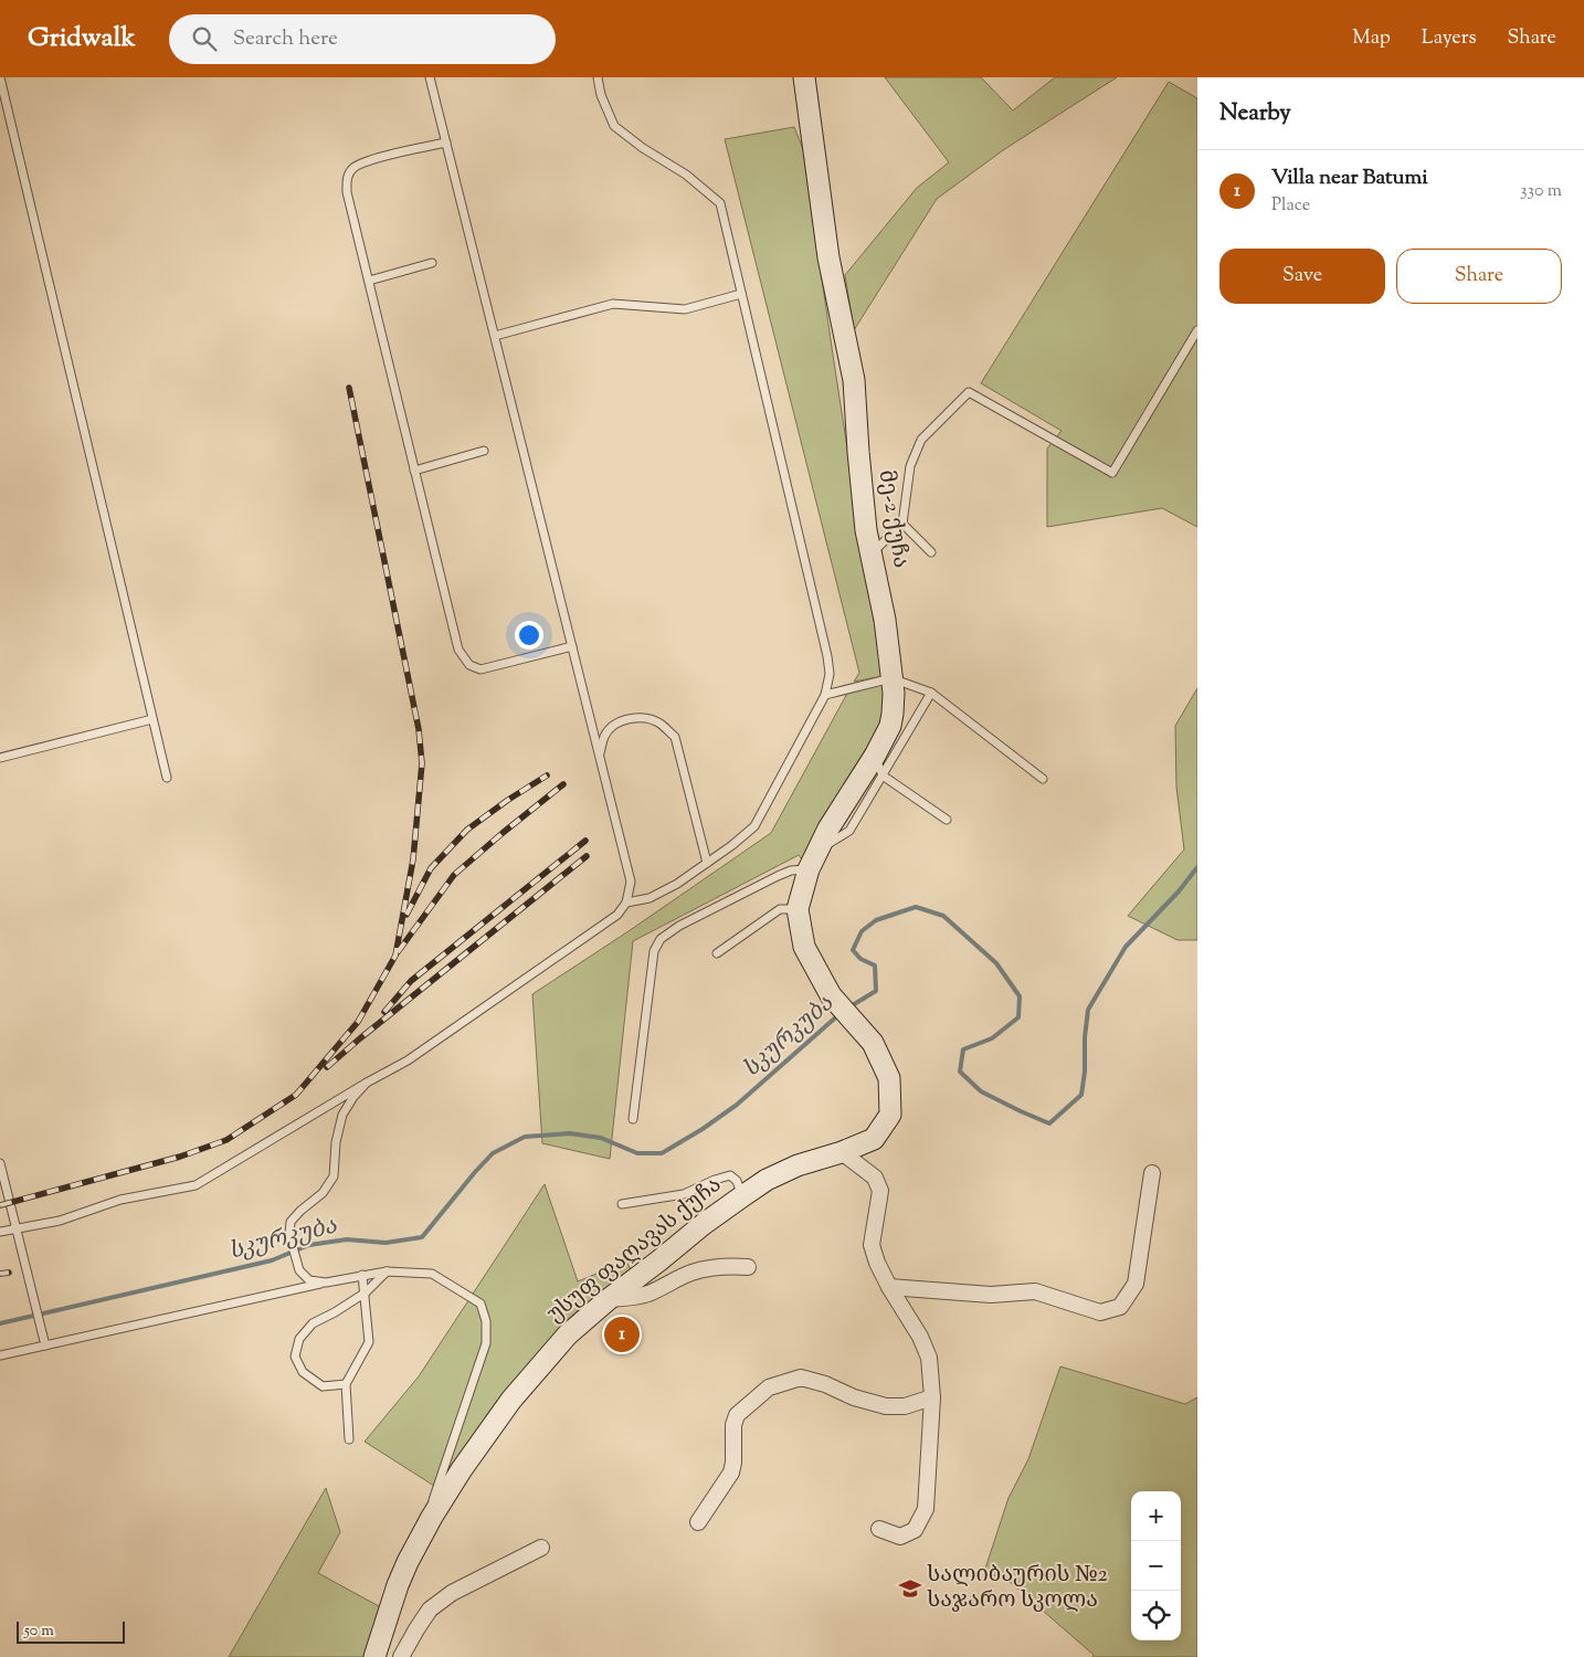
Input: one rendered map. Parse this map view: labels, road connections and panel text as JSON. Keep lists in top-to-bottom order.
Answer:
{
  "streets": {
    "street": ["მე-2 ქუჩა", "უსუფ ფაღავას ქუჩა"]
  },
  "crossings": [
    ["მე-2 ქუჩა", "უსუფ ფაღავას ქუჩა"]
  ],
  "water": ["სკურკუბა"],
  "places": {
    "school or university": ["სალიბაურის №2 საჯარო სკოლა"]
  },
  "scale_bar": "50 m",
  "page": {
    "header": "Gridwalk",
    "search": "Search here",
    "nav": ["Map", "Layers", "Share"],
    "heading": "Nearby",
    "list": [
      {
        "mark": "1",
        "name": "Villa near Batumi",
        "note": "Place",
        "value": "330 m"
      }
    ],
    "buttons": ["Save", "Share"],
    "pins": "1",
    "map_buttons": ["+", "−"],
    "scale": "50 m"
  }
}
